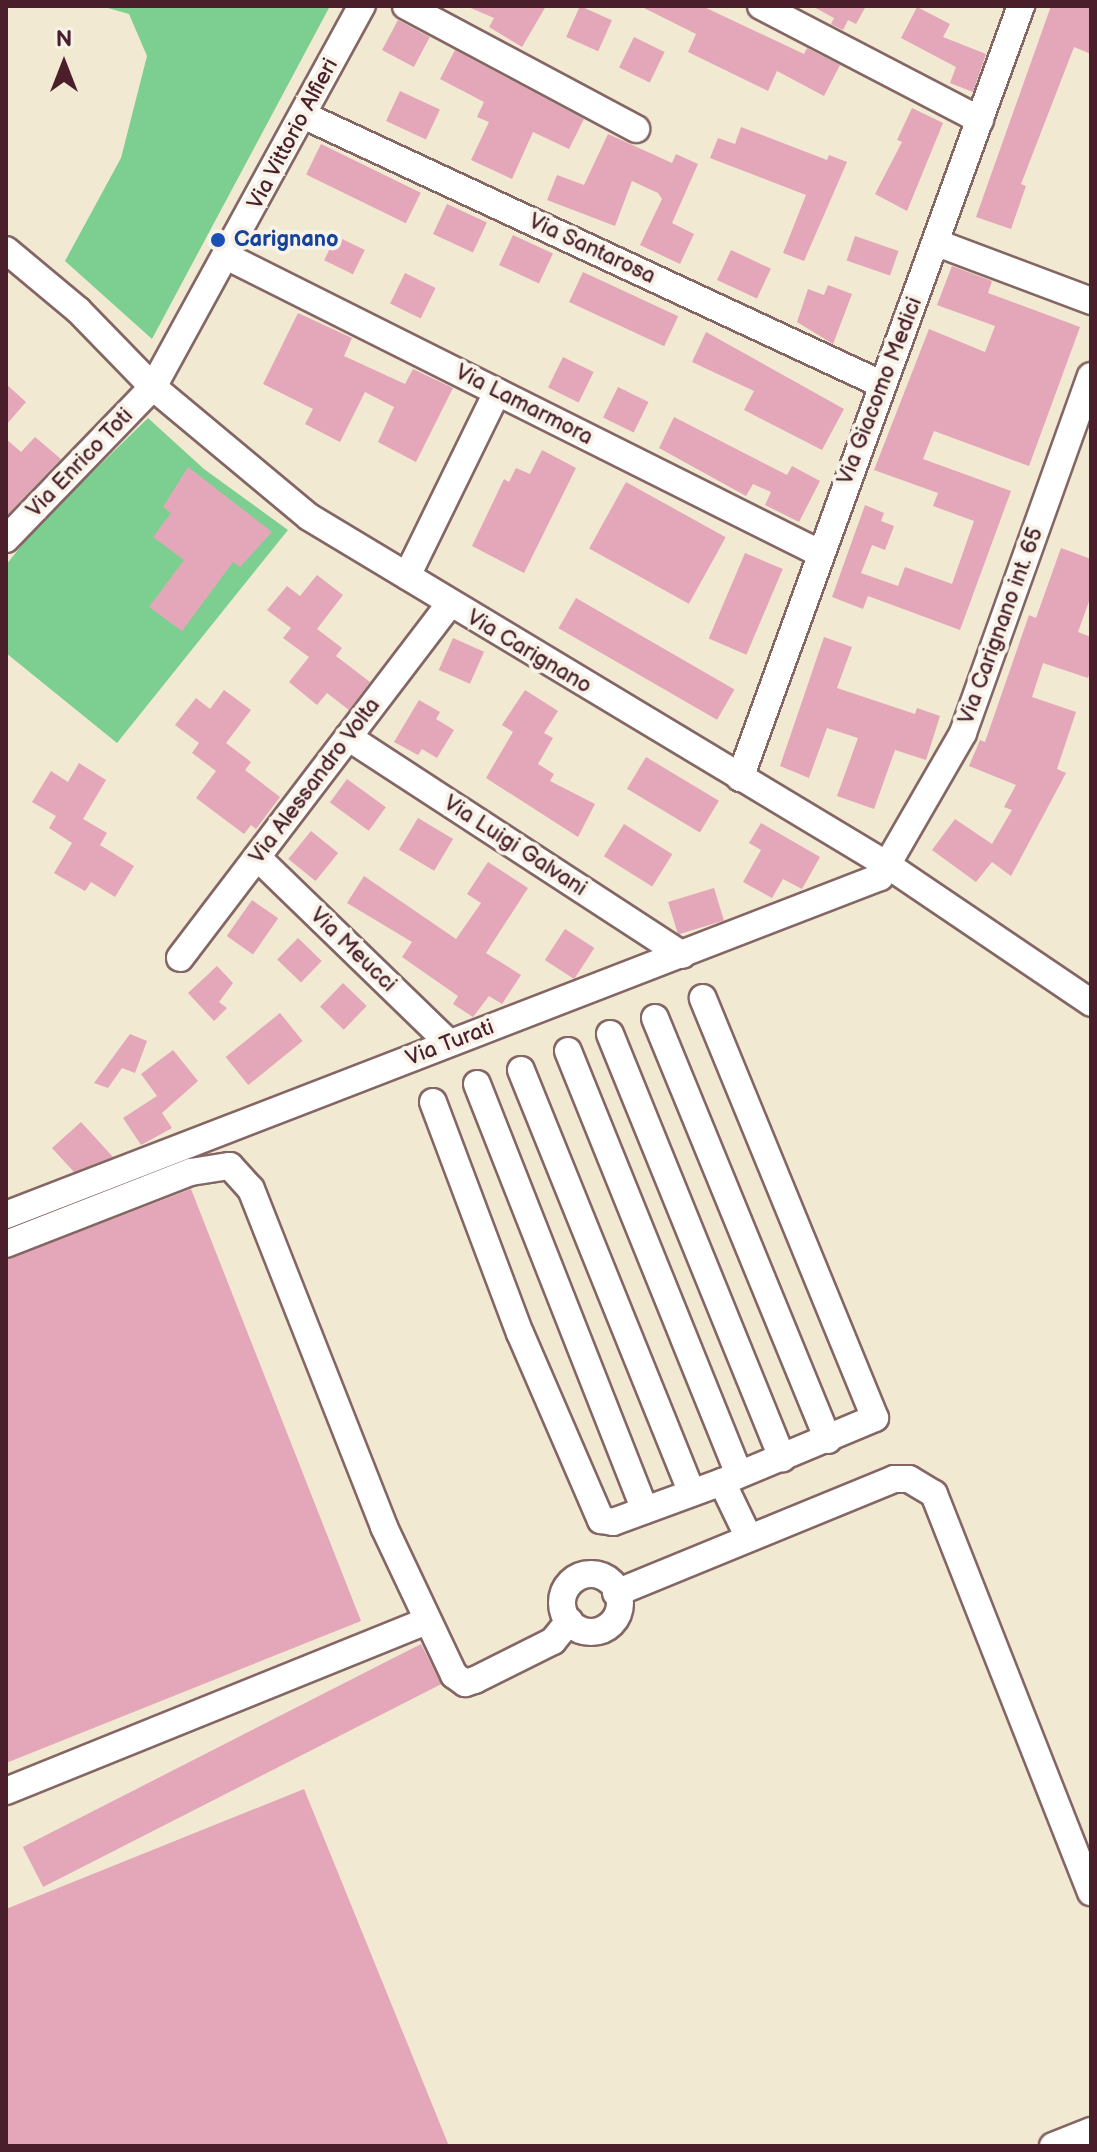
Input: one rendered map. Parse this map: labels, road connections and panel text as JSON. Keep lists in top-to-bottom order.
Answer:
{
  "streets": {
    "street": [
      "Via Vittorio Alfieri",
      "Via Santarosa",
      "Via Giacomo Medici",
      "Via Lamarmora",
      "Via Enrico Toti",
      "Via Carignano int. 65",
      "Via Carignano",
      "Via Alessandro Volta",
      "Via Luigi Galvani",
      "Via Meucci",
      "Via Turati"
    ]
  },
  "crossings": [
    ["Via Vittorio Alfieri", "Via Santarosa"],
    ["Via Vittorio Alfieri", "Via Lamarmora"],
    ["Via Vittorio Alfieri", "Via Enrico Toti"],
    ["Via Vittorio Alfieri", "Via Carignano"],
    ["Via Santarosa", "Via Giacomo Medici"],
    ["Via Giacomo Medici", "Via Lamarmora"],
    ["Via Giacomo Medici", "Via Carignano"],
    ["Via Enrico Toti", "Via Carignano"],
    ["Via Carignano int. 65", "Via Carignano"],
    ["Via Carignano int. 65", "Via Turati"],
    ["Via Carignano", "Via Alessandro Volta"],
    ["Via Carignano", "Via Turati"],
    ["Via Alessandro Volta", "Via Luigi Galvani"],
    ["Via Alessandro Volta", "Via Meucci"],
    ["Via Luigi Galvani", "Via Turati"],
    ["Via Meucci", "Via Turati"]
  ],
  "places": ["Carignano"],
  "north": "top"
}
